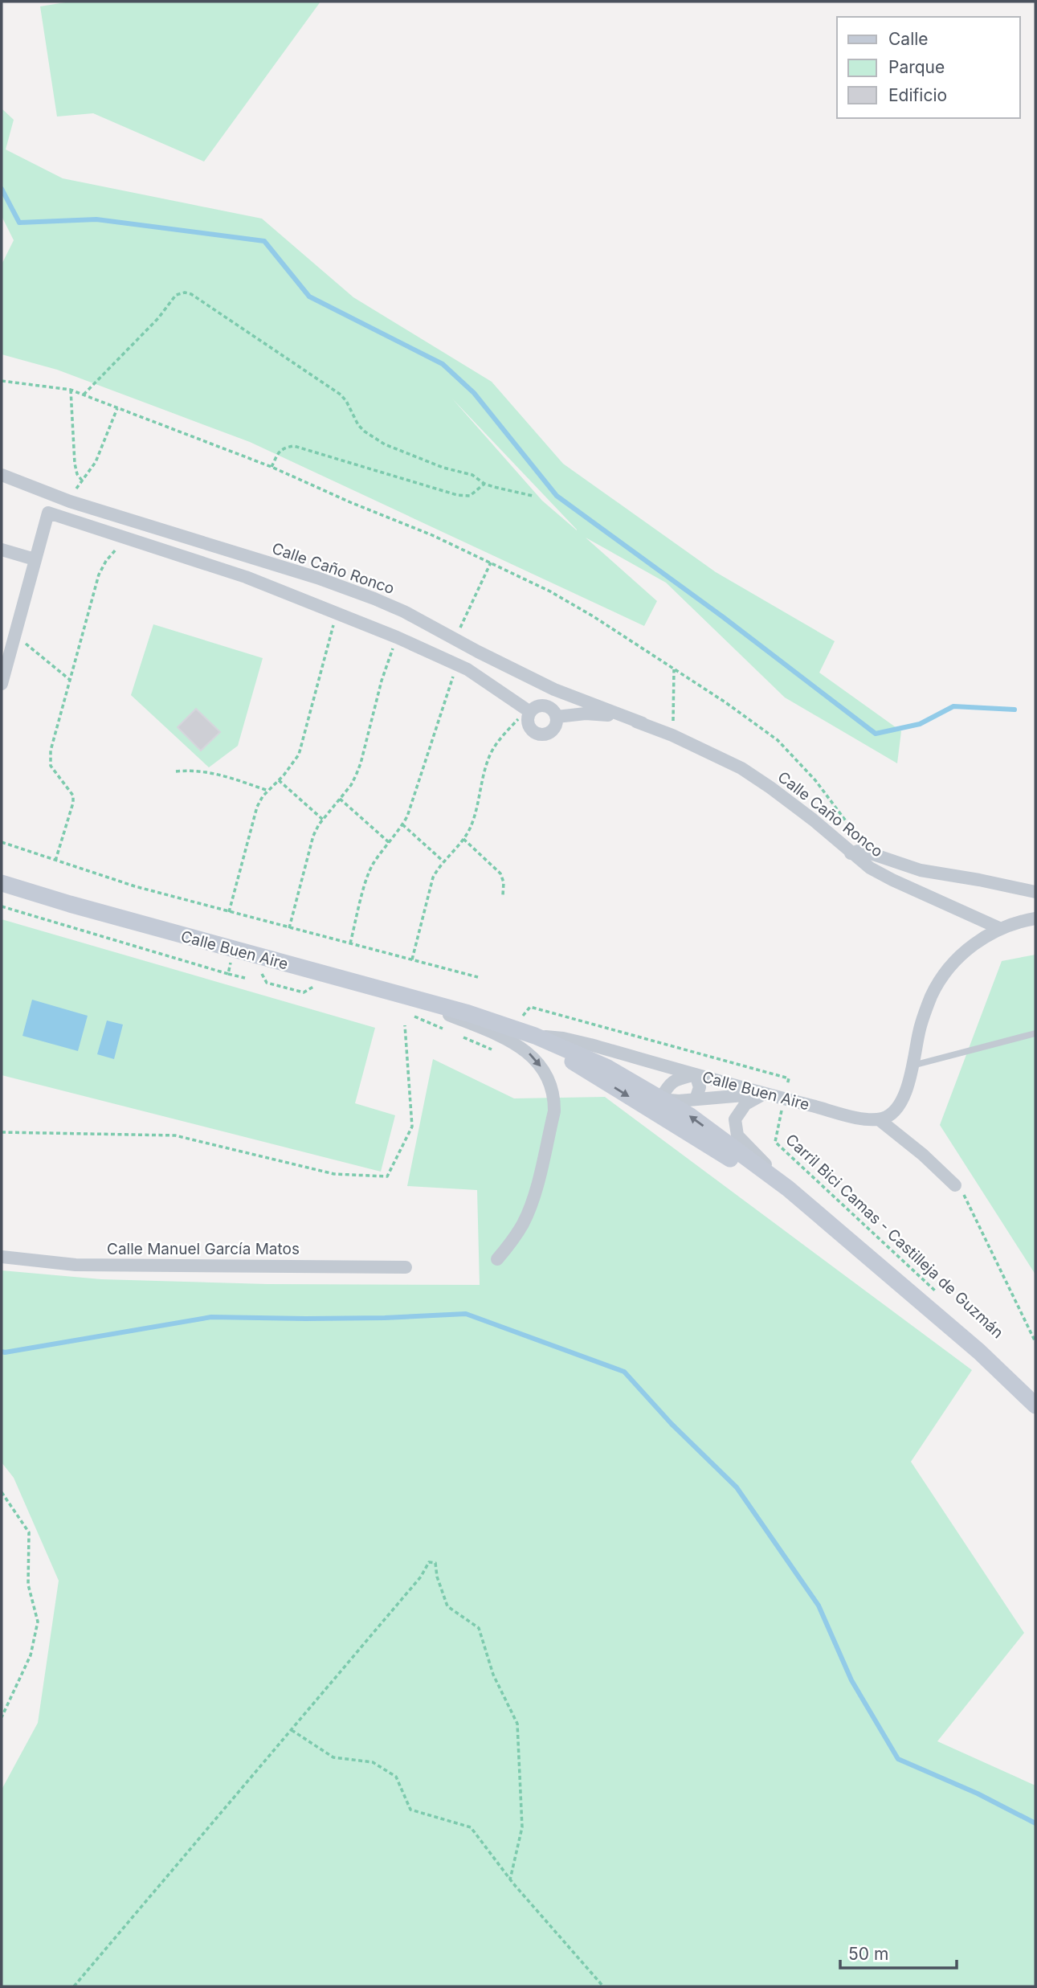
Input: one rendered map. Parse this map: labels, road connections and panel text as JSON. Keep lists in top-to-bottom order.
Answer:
{
  "streets": {
    "main road": ["Calle Buen Aire"],
    "street": ["Calle Caño Ronco", "Calle Manuel García Matos"],
    "path": ["Carril Bici Camas - Castilleja de Guzmán"]
  },
  "legend": ["Calle", "Parque", "Edificio"],
  "scale_bar": "50 m"
}
